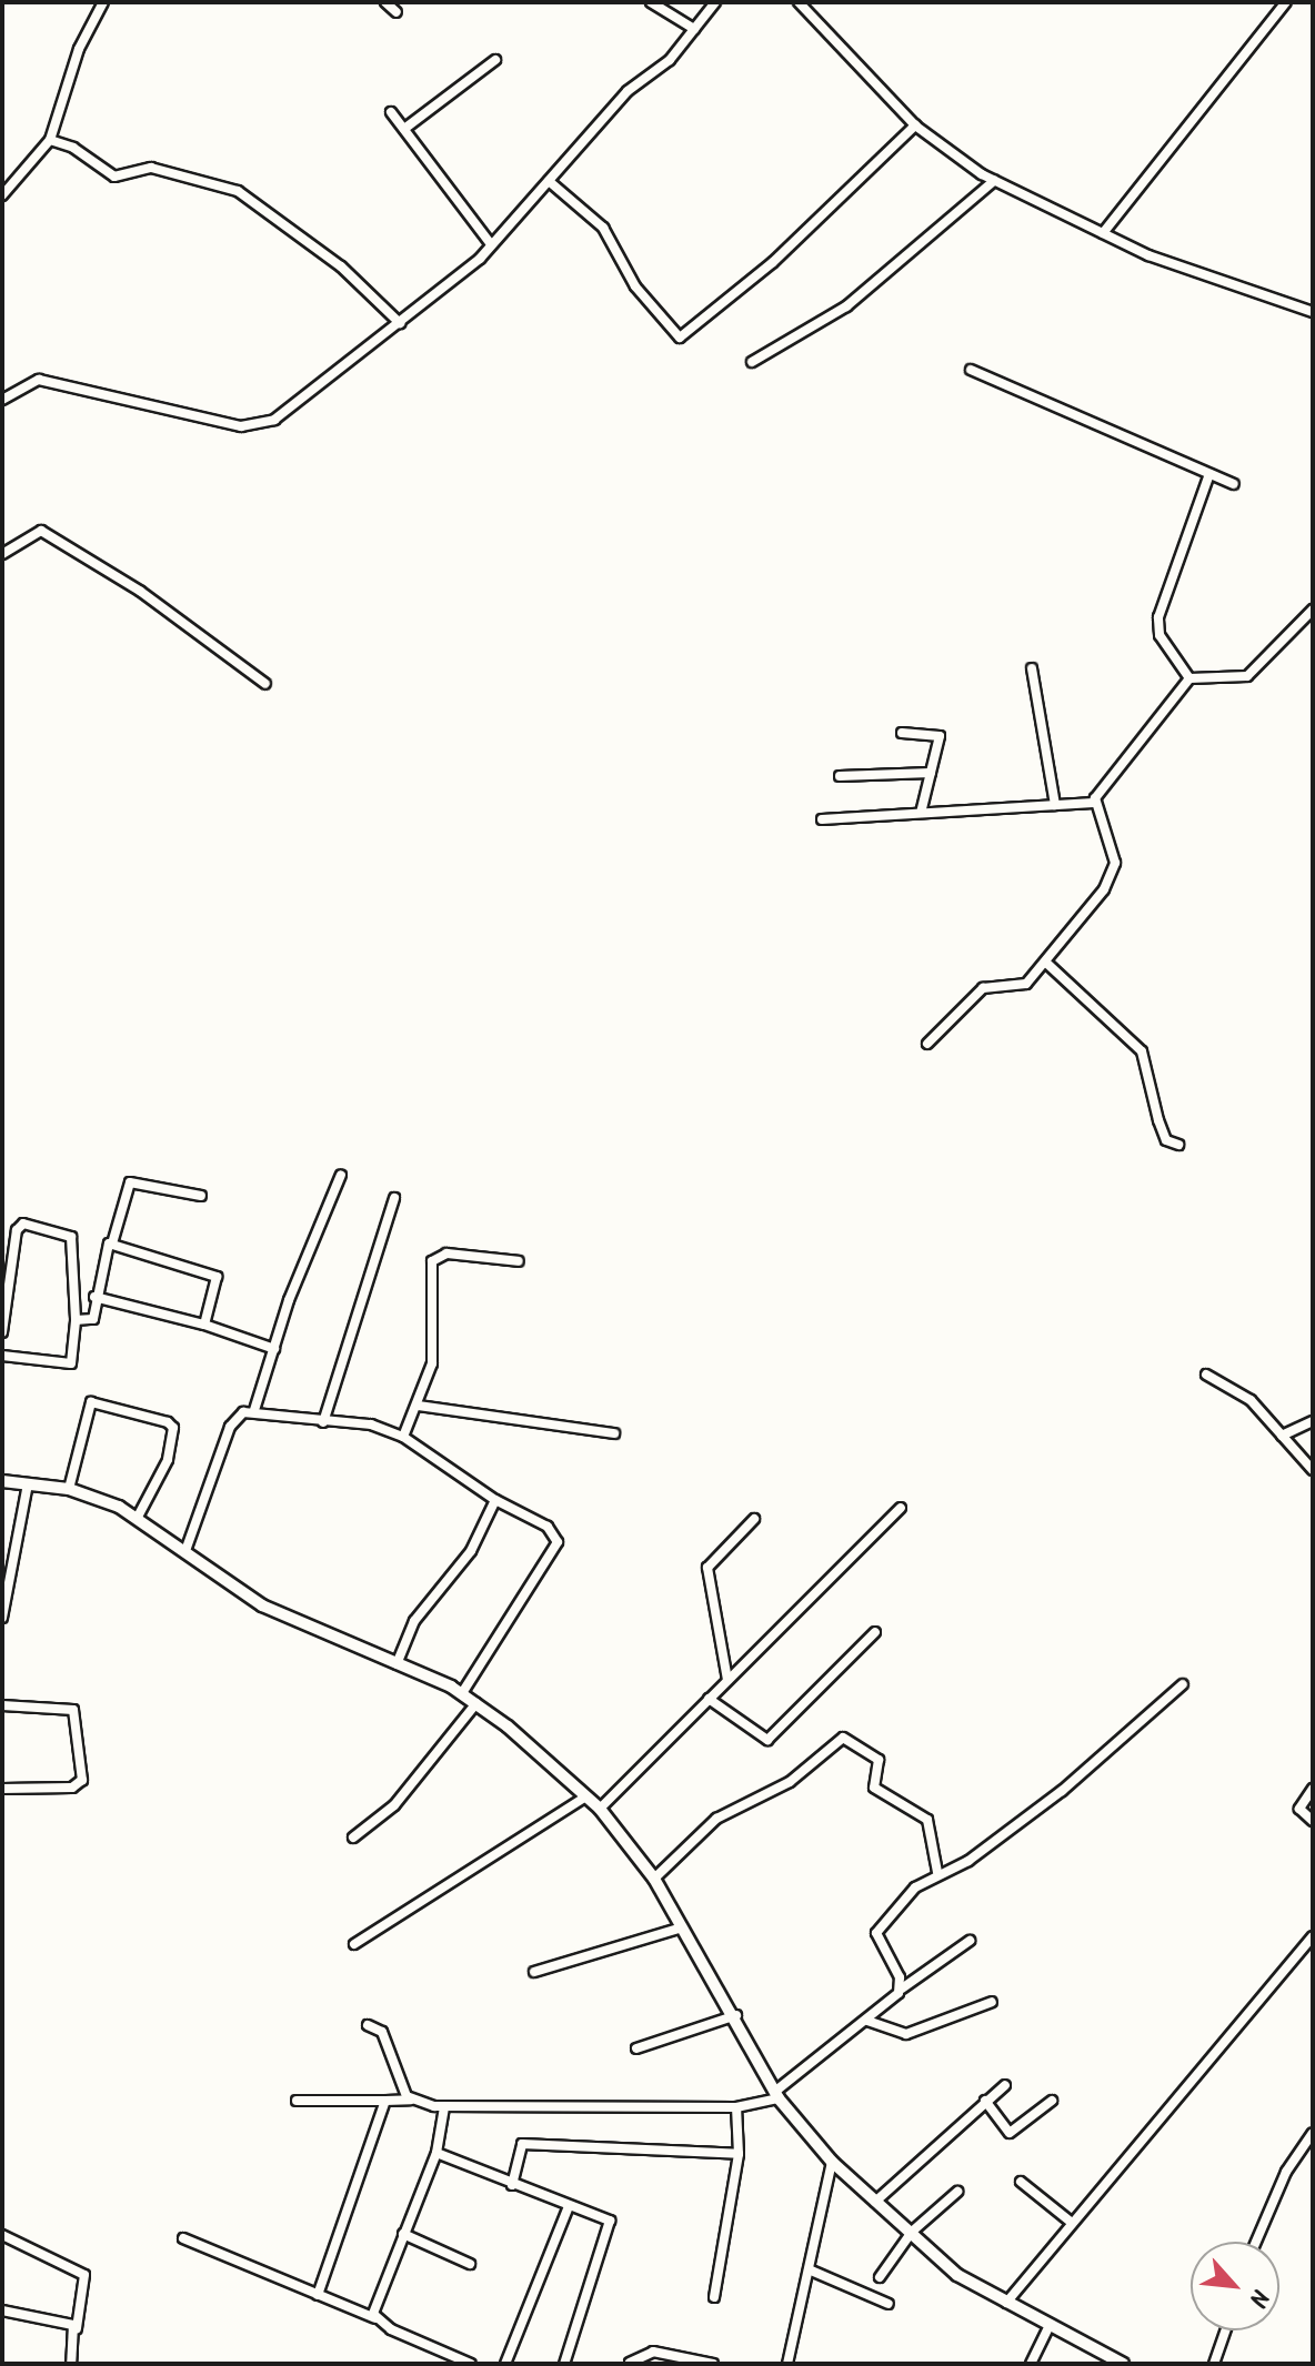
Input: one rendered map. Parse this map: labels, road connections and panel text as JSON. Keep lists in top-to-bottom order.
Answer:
{
  "north": "bottom right"
}
